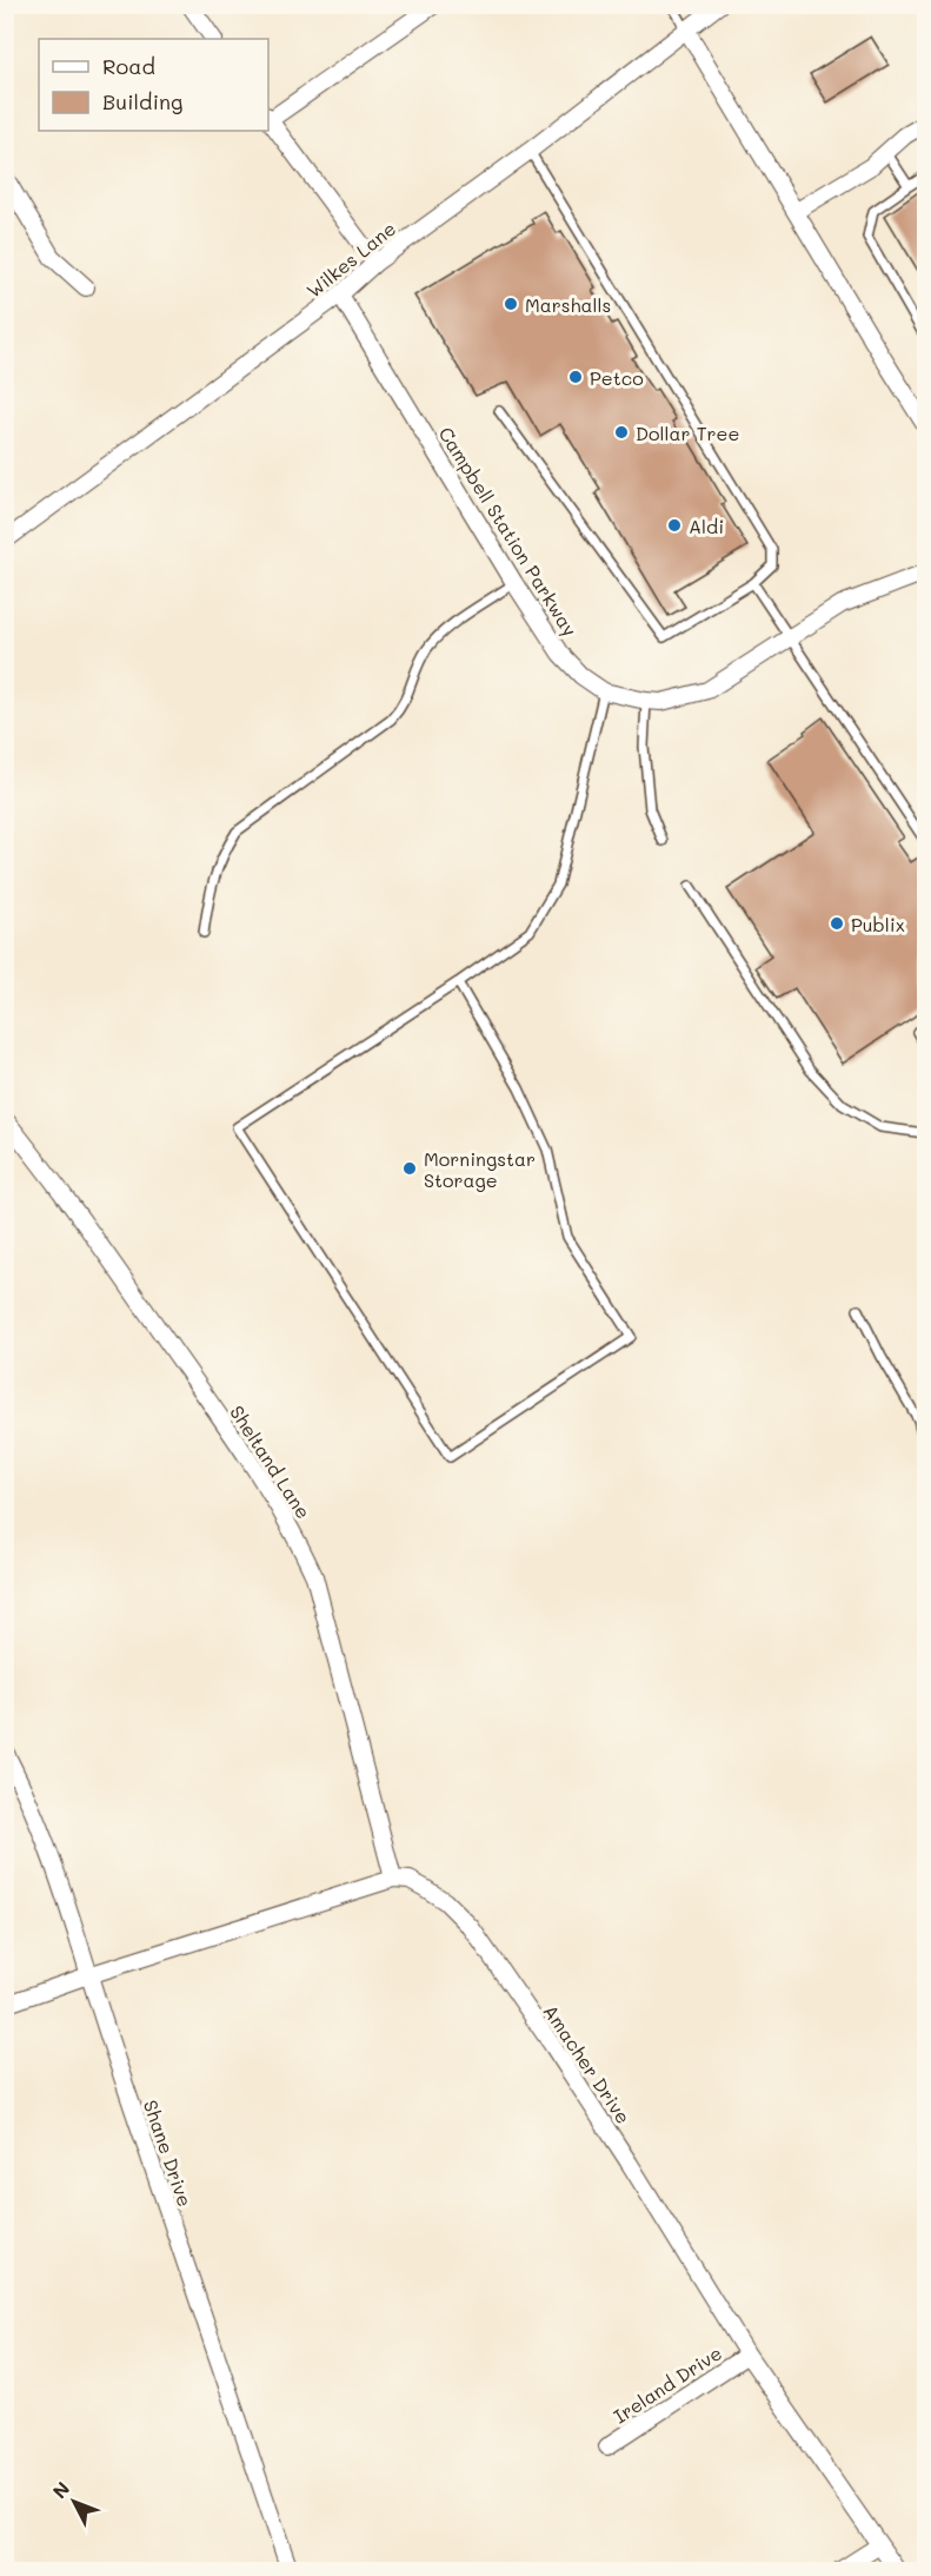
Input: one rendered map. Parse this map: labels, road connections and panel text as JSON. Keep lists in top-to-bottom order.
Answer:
{
  "streets": {
    "street": [
      "Wilkes Lane",
      "Campbell Station Parkway",
      "Sheltand Lane",
      "Amacher Drive",
      "Shane Drive",
      "Ireland Drive"
    ]
  },
  "crossings": [
    ["Wilkes Lane", "Campbell Station Parkway"],
    ["Sheltand Lane", "Amacher Drive"],
    ["Amacher Drive", "Ireland Drive"]
  ],
  "places": [
    "Marshalls",
    "Petco",
    "Dollar Tree",
    "Aldi",
    "Publix",
    "Morningstar Storage"
  ],
  "legend": ["Road", "Building"],
  "north": "top left"
}
